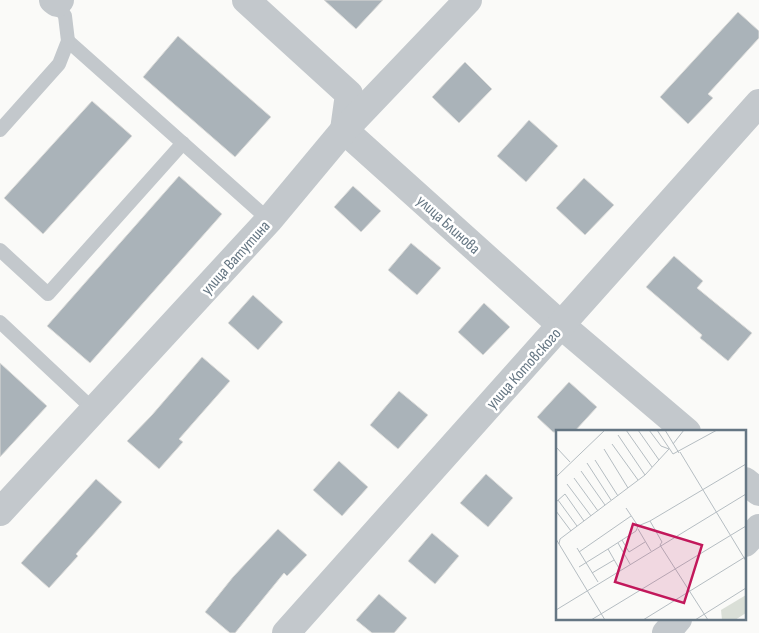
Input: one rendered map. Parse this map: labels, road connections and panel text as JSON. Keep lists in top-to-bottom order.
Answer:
{
  "streets": {
    "street": ["улица Блинова", "улица Ватутина", "улица Котовского"]
  },
  "crossings": [
    ["улица Блинова", "улица Ватутина"],
    ["улица Блинова", "улица Котовского"]
  ]
}
